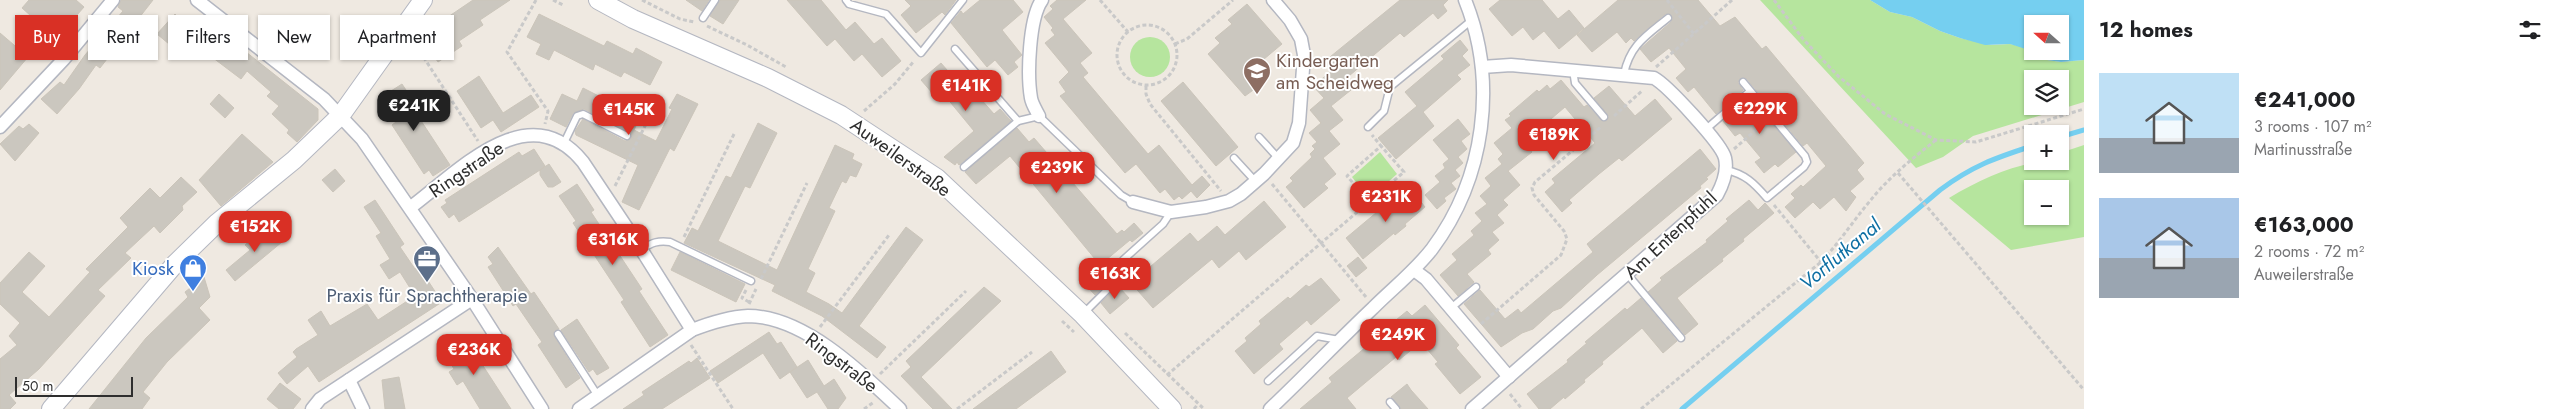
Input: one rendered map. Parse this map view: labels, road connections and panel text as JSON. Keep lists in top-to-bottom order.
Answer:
{
  "streets": {
    "street": ["Auweilerstraße", "Ringstraße", "Am Entenpfuhl"]
  },
  "water": ["Vorflutkanal"],
  "places": {
    "school or university": ["Kindergarten am Scheidweg"],
    "office": ["Praxis für Sprachtherapie"],
    "shop": ["Kiosk"]
  },
  "scale_bar": "50 m",
  "north": "left",
  "page": {
    "heading": "12 homes",
    "map_buttons": ["+", "−"],
    "chip": [
      "Buy",
      "Rent",
      "Filters",
      "New",
      "Apartment"
    ],
    "list": [
      {
        "name": "€241,000",
        "note": "3 rooms · 107 m² · Martinusstraße"
      },
      {
        "name": "€163,000",
        "note": "2 rooms · 72 m² · Auweilerstraße"
      }
    ],
    "price": [
      "€141K",
      "€241K",
      "€229K",
      "€145K",
      "€189K",
      "€239K",
      "€231K",
      "€152K",
      "€316K",
      "€163K",
      "€249K",
      "€236K"
    ],
    "scale": "50 m"
  }
}
